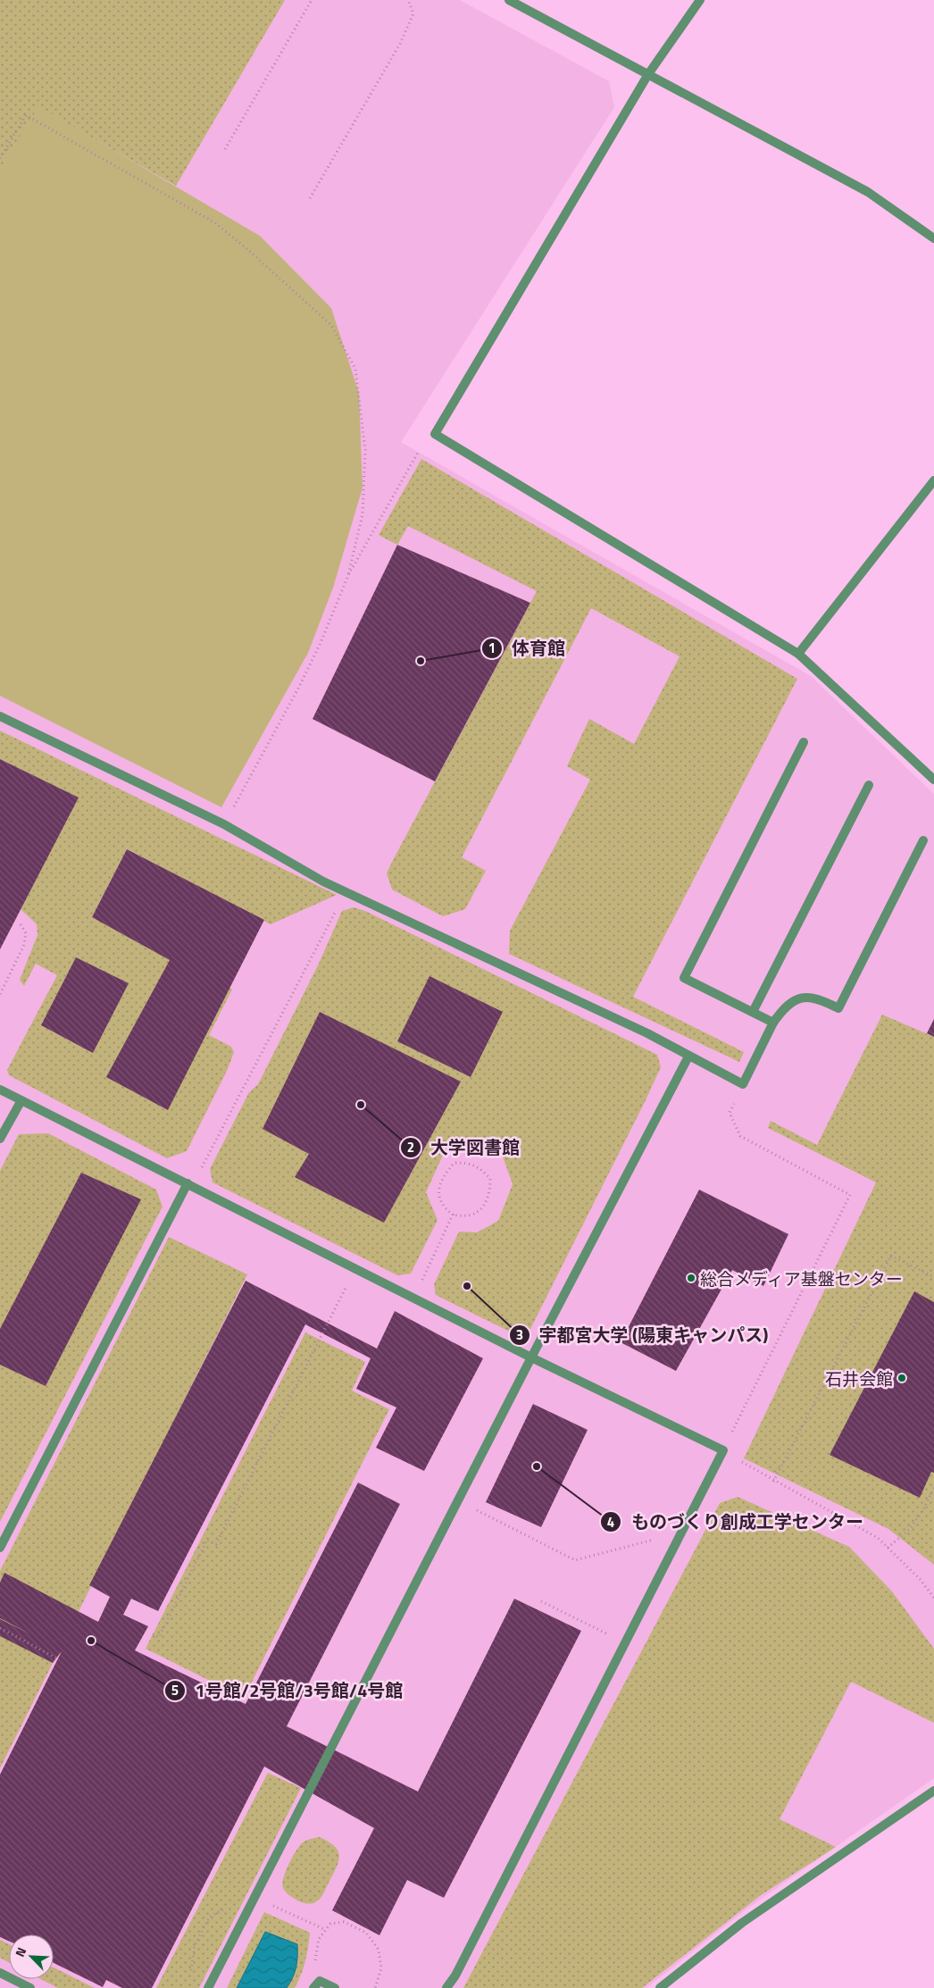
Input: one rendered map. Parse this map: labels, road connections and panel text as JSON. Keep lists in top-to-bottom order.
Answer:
{
  "places": [
    "体育館",
    "大学図書館",
    "総合メディア基盤センター",
    "宇都宮大学 (陽東キャンパス)",
    "石井会館",
    "ものづくり創成工学センター",
    "1号館/2号館/3号館/4号館"
  ],
  "north": "top left"
}
